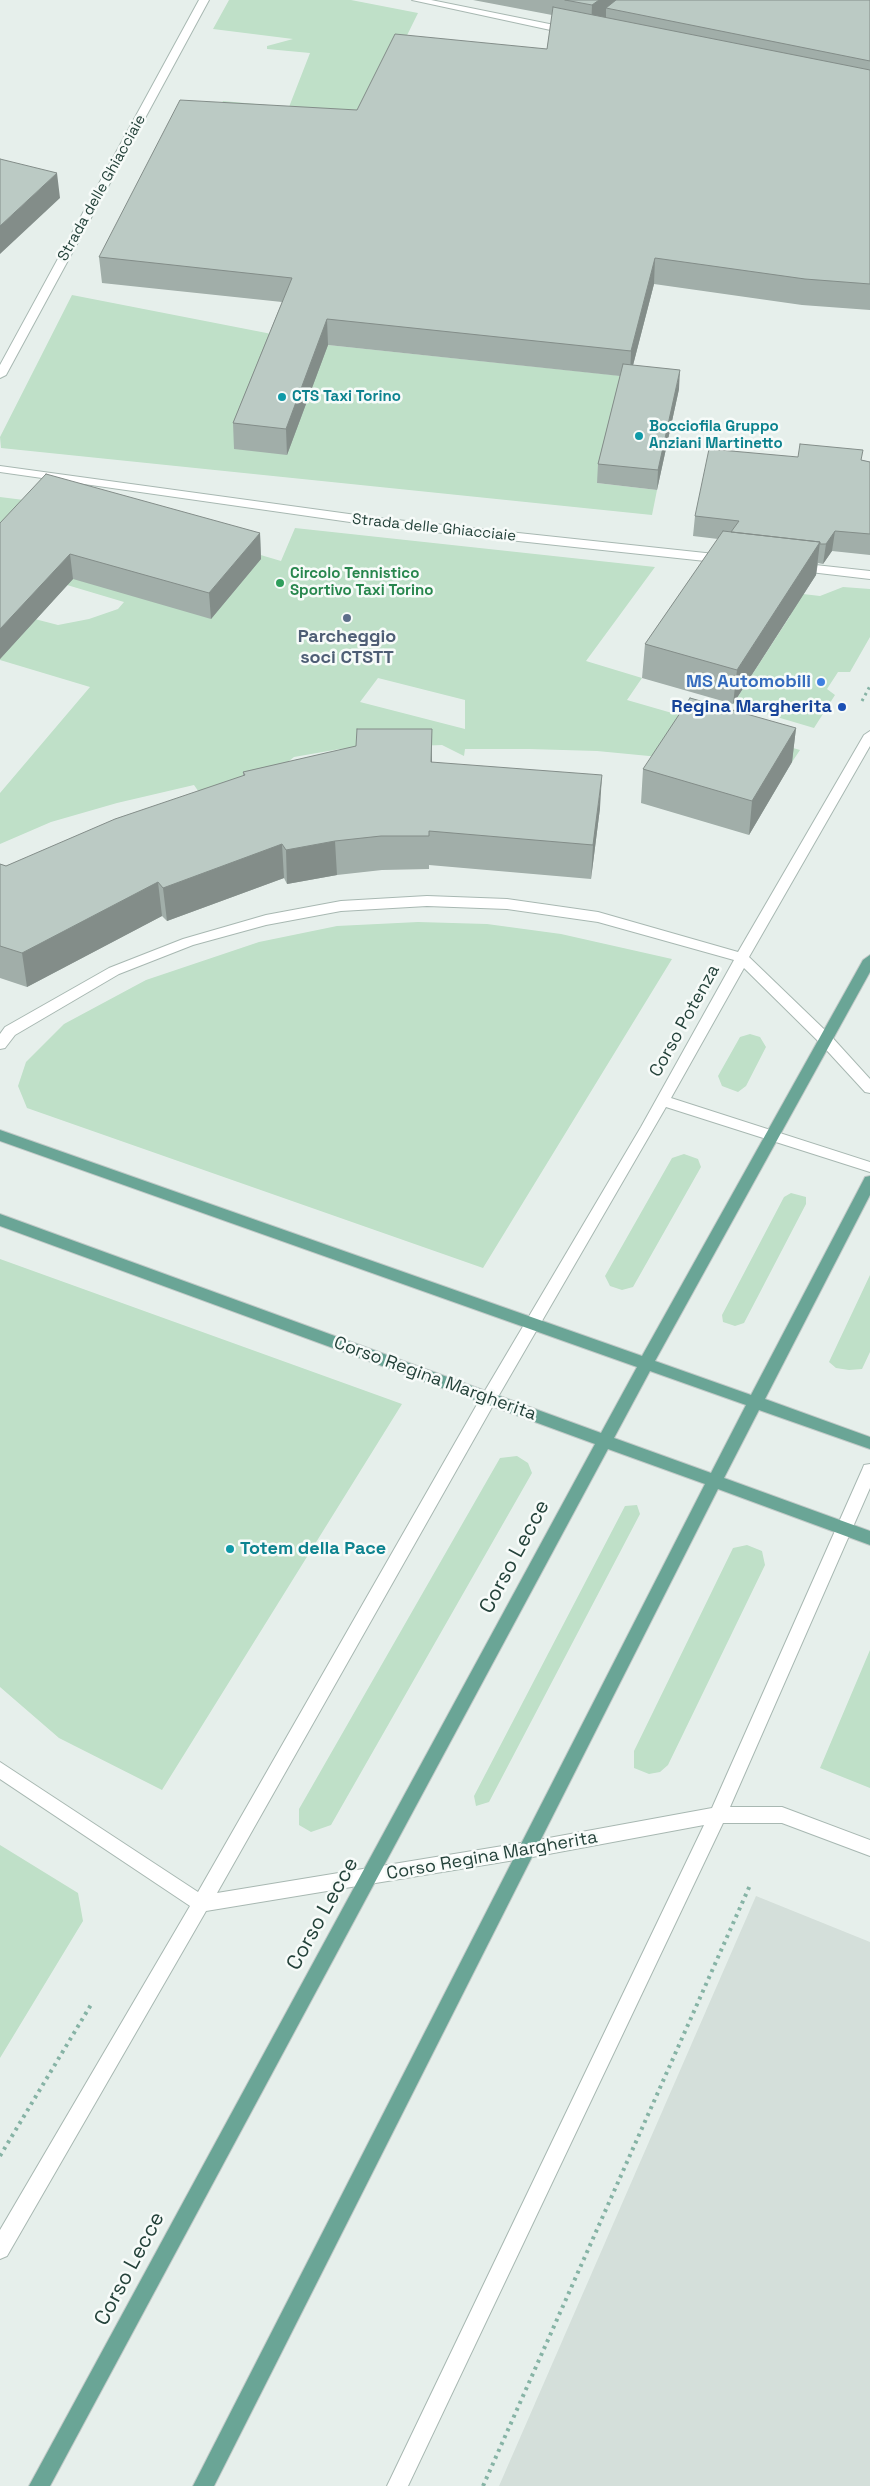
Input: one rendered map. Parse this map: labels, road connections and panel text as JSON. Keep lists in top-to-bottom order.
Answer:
{
  "streets": {
    "main road": ["Corso Regina Margherita", "Corso Lecce"],
    "street": ["Strada delle Ghiacciaie", "Corso Potenza"]
  },
  "crossings": [
    ["Corso Regina Margherita", "Corso Lecce"]
  ],
  "places": [
    "CTS Taxi Torino",
    "Bocciofila Gruppo Anziani Martinetto",
    "Circolo Tennistico Sportivo Taxi Torino",
    "Parcheggio soci CTSTT",
    "MS Automobili",
    "Regina Margherita",
    "Totem della Pace"
  ]
}
